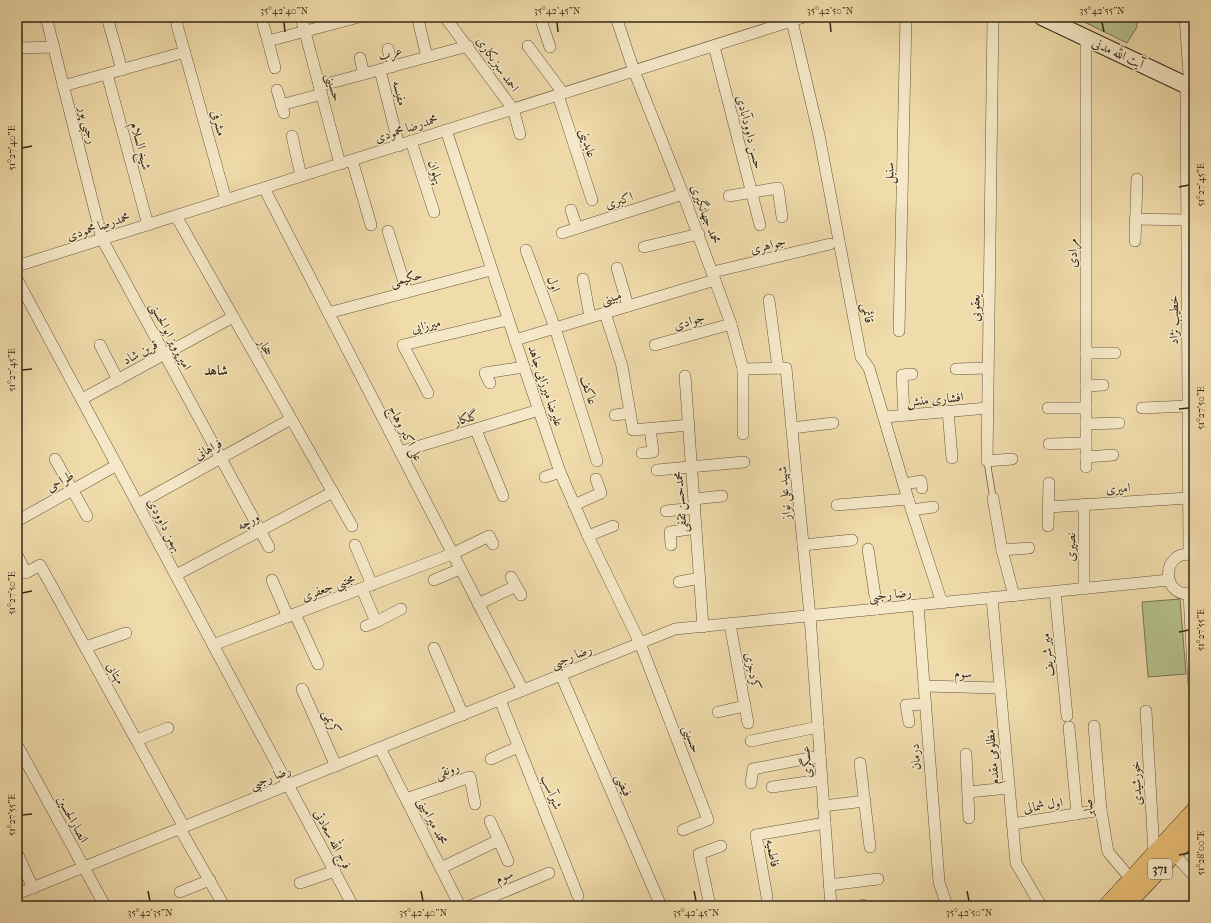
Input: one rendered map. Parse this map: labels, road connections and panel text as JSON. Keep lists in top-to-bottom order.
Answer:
{
  "streets": {
    "main road": ["آیت الله مدنی", "371"],
    "street": [
      "عرب",
      "احمد سبزیکاری",
      "حسینی",
      "مفیسه",
      "مشرفی",
      "رجبی پور",
      "محمدرضا محمودی",
      "حسن داوودآبادی",
      "عابدینی",
      "شیخ السلام",
      "پهلوان",
      "سنبل",
      "اکبری",
      "محمد جهانگیری",
      "جواهری",
      "مرادی",
      "حکیمی",
      "اول",
      "مبینی",
      "یعقوبی",
      "قائمی",
      "خطیب نژاد",
      "جوادی",
      "میرزایی",
      "امیرپرویز ابوالحسنی",
      "حجار",
      "قرین شاد",
      "علیرضا میرزایی جاهد",
      "عاکف",
      "افشاری منش",
      "گلکار",
      "علی اکبر وهاج",
      "فراهانی",
      "طراحی",
      "امیری",
      "شهید علی نواز",
      "محمدحسن ثقفی",
      "ورچه",
      "بهمن داوودی",
      "نصیری",
      "مجتبی جعفری",
      "رضا رجبی",
      "میر شریف",
      "کردجزی",
      "مهتابی",
      "سوم",
      "کریمی",
      "درمان",
      "مظلومی مقدم",
      "عسگری",
      "رونقی",
      "خورشیدی",
      "فیضی",
      "شیرآسب",
      "اول شمالی",
      "صابر",
      "انصارالحسین",
      "محمد میرامینی",
      "فرج الله سعادتی",
      "فاطمیه"
    ]
  },
  "crossings": [
    ["عرب", "احمد سبزیکاری"],
    ["عرب", "حسینی"],
    ["عرب", "مفیسه"],
    ["آیت الله مدنی", "مرادی"],
    ["آیت الله مدنی", "خطیب نژاد"],
    ["احمد سبزیکاری", "محمدرضا محمودی"],
    ["حسینی", "محمدرضا محمودی"],
    ["حسینی", "علیرضا میرزایی جاهد"],
    ["حسینی", "رضا رجبی"],
    ["مفیسه", "محمدرضا محمودی"],
    ["مشرفی", "محمدرضا محمودی"],
    ["رجبی پور", "محمدرضا محمودی"],
    ["رجبی پور", "امیرپرویز ابوالحسنی"],
    ["محمدرضا محمودی", "حسن داوودآبادی"],
    ["محمدرضا محمودی", "عابدینی"],
    ["محمدرضا محمودی", "شیخ السلام"],
    ["محمدرضا محمودی", "پهلوان"],
    ["محمدرضا محمودی", "محمد جهانگیری"],
    ["محمدرضا محمودی", "قائمی"],
    ["محمدرضا محمودی", "امیرپرویز ابوالحسنی"],
    ["محمدرضا محمودی", "حجار"],
    ["محمدرضا محمودی", "علیرضا میرزایی جاهد"],
    ["محمدرضا محمودی", "علی اکبر وهاج"],
    ["اکبری", "محمد جهانگیری"],
    ["محمد جهانگیری", "جواهری"],
    ["محمد جهانگیری", "مبینی"],
    ["محمد جهانگیری", "جوادی"],
    ["جواهری", "مبینی"],
    ["حکیمی", "علیرضا میرزایی جاهد"],
    ["حکیمی", "علی اکبر وهاج"],
    ["اول", "مبینی"],
    ["اول", "عاکف"],
    ["مبینی", "علیرضا میرزایی جاهد"],
    ["مبینی", "عاکف"],
    ["یعقوبی", "افشاری منش"],
    ["یعقوبی", "رضا رجبی"],
    ["قائمی", "افشاری منش"],
    ["قائمی", "رضا رجبی"],
    ["خطیب نژاد", "امیری"],
    ["میرزایی", "علیرضا میرزایی جاهد"],
    ["امیرپرویز ابوالحسنی", "قرین شاد"],
    ["امیرپرویز ابوالحسنی", "فراهانی"],
    ["امیرپرویز ابوالحسنی", "ورچه"],
    ["حجار", "قرین شاد"],
    ["حجار", "فراهانی"],
    ["حجار", "ورچه"],
    ["قرین شاد", "بهمن داوودی"],
    ["علیرضا میرزایی جاهد", "گلکار"],
    ["علیرضا میرزایی جاهد", "رضا رجبی"],
    ["گلکار", "علی اکبر وهاج"],
    ["علی اکبر وهاج", "مجتبی جعفری"],
    ["علی اکبر وهاج", "رضا رجبی"],
    ["فراهانی", "بهمن داوودی"],
    ["طراحی", "بهمن داوودی"],
    ["امیری", "نصیری"],
    ["شهید علی نواز", "رضا رجبی"],
    ["شهید علی نواز", "عسگری"],
    ["محمدحسن ثقفی", "رضا رجبی"],
    ["ورچه", "بهمن داوودی"],
    ["بهمن داوودی", "مجتبی جعفری"],
    ["بهمن داوودی", "رضا رجبی"],
    ["بهمن داوودی", "فرج الله سعادتی"],
    ["نصیری", "رضا رجبی"],
    ["رضا رجبی", "میر شریف"],
    ["رضا رجبی", "کردجزی"],
    ["رضا رجبی", "مهتابی"],
    ["رضا رجبی", "کریمی"],
    ["رضا رجبی", "درمان"],
    ["رضا رجبی", "مظلومی مقدم"],
    ["رضا رجبی", "عسگری"],
    ["رضا رجبی", "فیضی"],
    ["رضا رجبی", "شیرآسب"],
    ["رضا رجبی", "انصارالحسین"],
    ["رضا رجبی", "محمد میرامینی"],
    ["رضا رجبی", "فرج الله سعادتی"],
    ["میر شریف", "اول شمالی"],
    ["سوم", "درمان"],
    ["سوم", "مظلومی مقدم"],
    ["مظلومی مقدم", "اول شمالی"],
    ["عسگری", "فاطمیه"],
    ["رونقی", "محمد میرامینی"],
    ["اول شمالی", "صابر"]
  ],
  "districts": ["شاهد"],
  "coordinates": [
    "35°42'40\"N",
    "35°42'45\"N",
    "35°42'50\"N",
    "35°42'55\"N",
    "51°27'40\"E",
    "51°27'45\"E",
    "51°27'50\"E",
    "51°27'55\"E",
    "51°28'00\"E",
    "35°42'35\"N"
  ]
}
